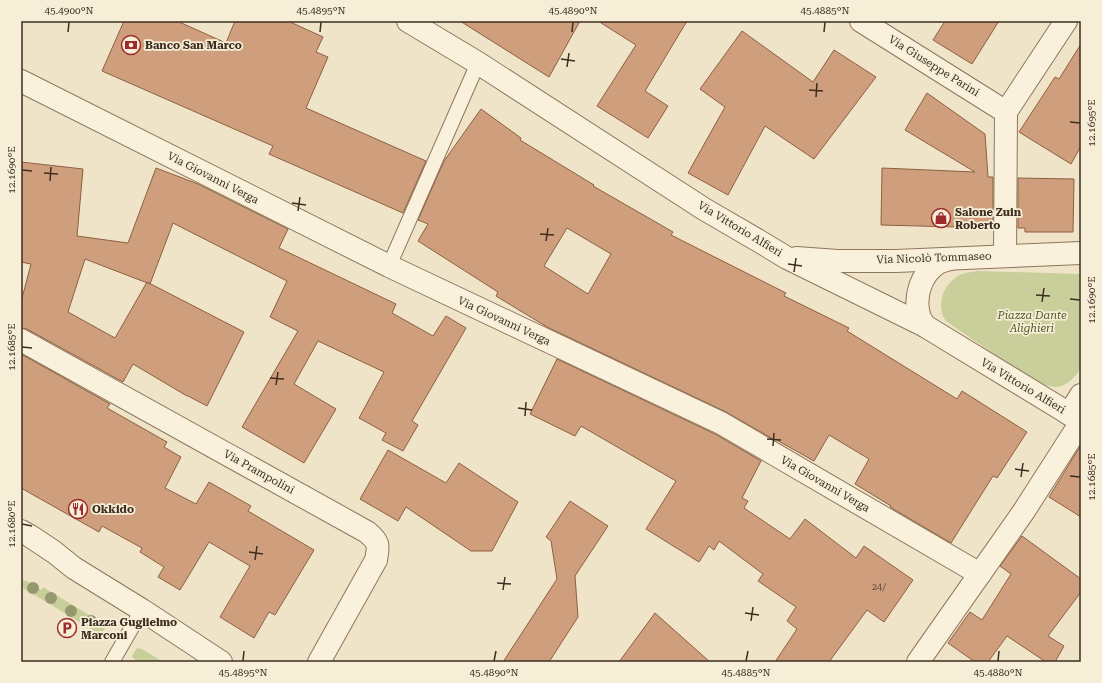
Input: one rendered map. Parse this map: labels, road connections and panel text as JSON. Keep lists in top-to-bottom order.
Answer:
{
  "streets": {
    "street": [
      "Via Giuseppe Parini",
      "Via Giovanni Verga",
      "Via Vittorio Alfieri",
      "Via Nicolò Tommaseo",
      "Via Prampolini"
    ]
  },
  "crossings": [
    ["Via Vittorio Alfieri", "Via Nicolò Tommaseo"]
  ],
  "parks": ["Piazza Dante Alighieri"],
  "places": {
    "bank": ["Banco San Marco"],
    "shop": ["Salone Zuin Roberto"],
    "restaurant": ["Okkido"],
    "parking": ["Piazza Guglielmo Marconi"]
  },
  "house_numbers": ["24/"],
  "coordinates": [
    "45.4900°N",
    "45.4895°N",
    "45.4890°N",
    "45.4885°N",
    "12.1695°E",
    "12.1690°E",
    "12.1685°E",
    "12.1680°E",
    "45.4880°N"
  ]
}
